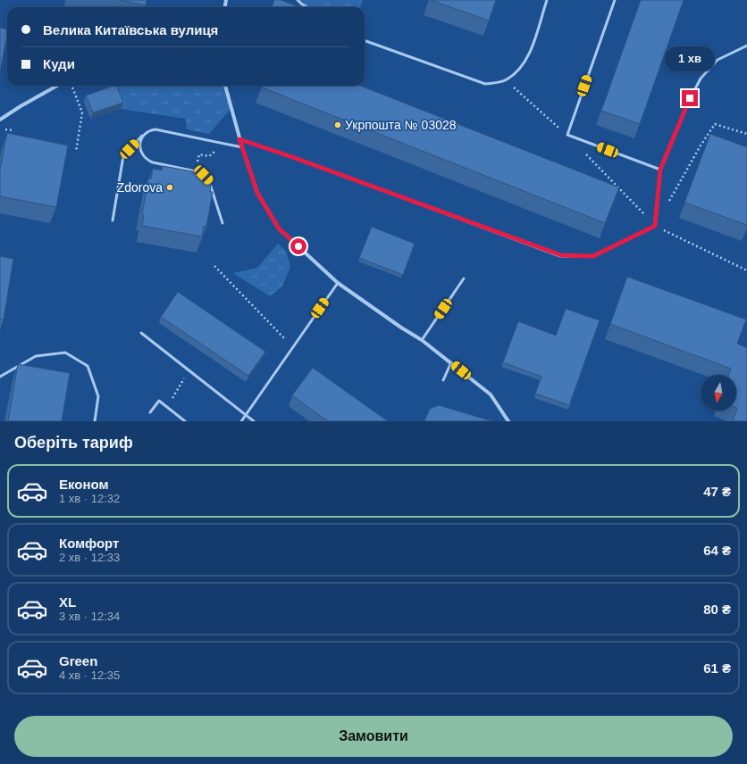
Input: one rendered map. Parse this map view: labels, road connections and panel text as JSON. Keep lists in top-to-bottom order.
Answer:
{
  "places": ["Укрпошта № 03028", "Zdorova"],
  "north": "bottom",
  "page": {
    "banner": ["Велика Китаївська вулиця", "Куди"],
    "bubble": "1 хв",
    "heading": "Оберіть тариф",
    "list": [
      {
        "name": "Економ",
        "note": "1 хв · 12:32",
        "value": "47 ₴"
      },
      {
        "name": "Комфорт",
        "note": "2 хв · 12:33",
        "value": "64 ₴"
      },
      {
        "name": "XL",
        "note": "3 хв · 12:34",
        "value": "80 ₴"
      },
      {
        "name": "Green",
        "note": "4 хв · 12:35",
        "value": "61 ₴"
      }
    ],
    "buttons": "Замовити"
  }
}
